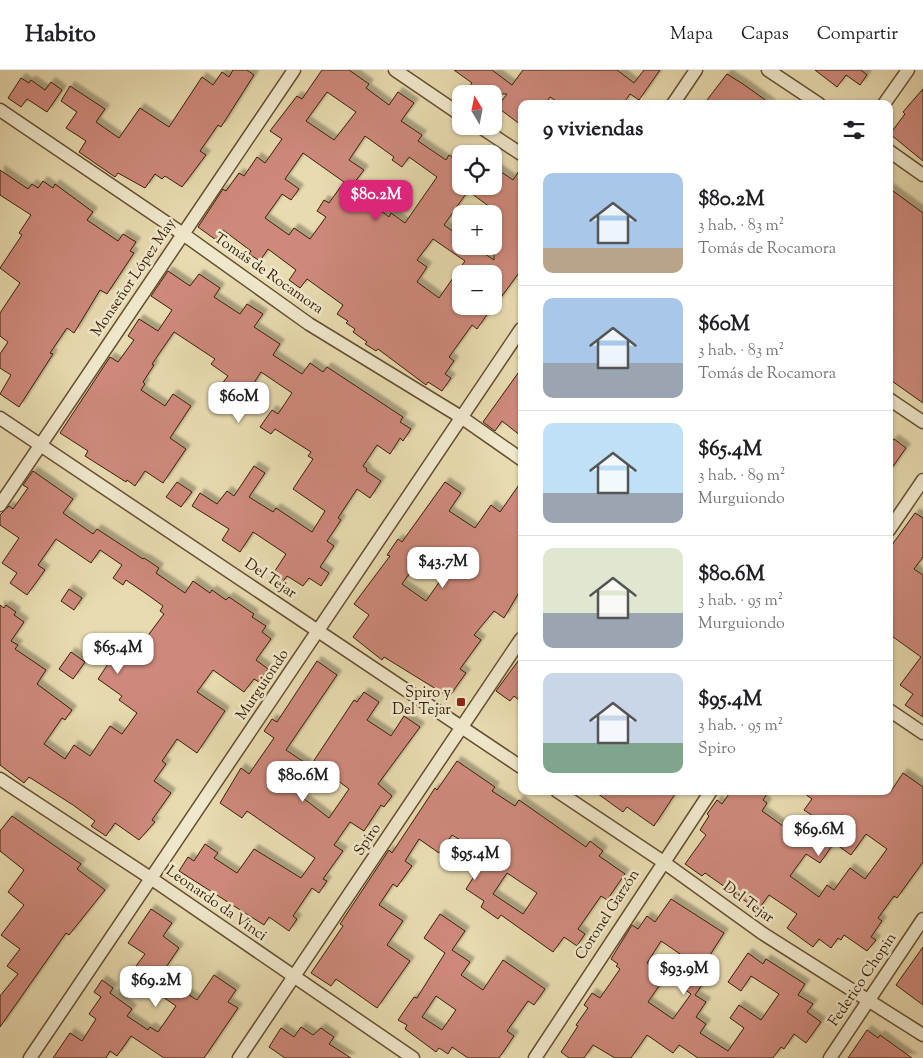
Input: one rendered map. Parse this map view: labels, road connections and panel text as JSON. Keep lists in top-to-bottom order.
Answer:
{
  "streets": {
    "street": [
      "Tomás de Rocamora",
      "Monseñor López May",
      "Del Tejar",
      "Murguiondo",
      "Spiro",
      "Leonardo da Vinci",
      "Coronel Garzón",
      "Federico Chopin"
    ]
  },
  "crossings": [
    ["Tomás de Rocamora", "Monseñor López May"],
    ["Tomás de Rocamora", "Murguiondo"],
    ["Monseñor López May", "Del Tejar"],
    ["Del Tejar", "Murguiondo"],
    ["Del Tejar", "Spiro"],
    ["Del Tejar", "Coronel Garzón"],
    ["Del Tejar", "Federico Chopin"],
    ["Murguiondo", "Leonardo da Vinci"],
    ["Spiro", "Leonardo da Vinci"]
  ],
  "places": {
    "transit": ["Spiro y Del Tejar"]
  },
  "north": "top",
  "page": {
    "header": "Habito",
    "nav": ["Mapa", "Capas", "Compartir"],
    "map_buttons": ["+", "−"],
    "heading": "9 viviendas",
    "list": [
      {
        "name": "$80.2M",
        "note": "3 hab. · 83 m² · Tomás de Rocamora"
      },
      {
        "name": "$60M",
        "note": "3 hab. · 83 m² · Tomás de Rocamora"
      },
      {
        "name": "$65.4M",
        "note": "3 hab. · 89 m² · Murguiondo"
      },
      {
        "name": "$80.6M",
        "note": "3 hab. · 95 m² · Murguiondo"
      },
      {
        "name": "$95.4M",
        "note": "3 hab. · 95 m² · Spiro"
      }
    ],
    "price": [
      "$80.2M",
      "$60M",
      "$43.7M",
      "$65.4M",
      "$80.6M",
      "$69.6M",
      "$95.4M",
      "$93.9M",
      "$69.2M"
    ]
  }
}
